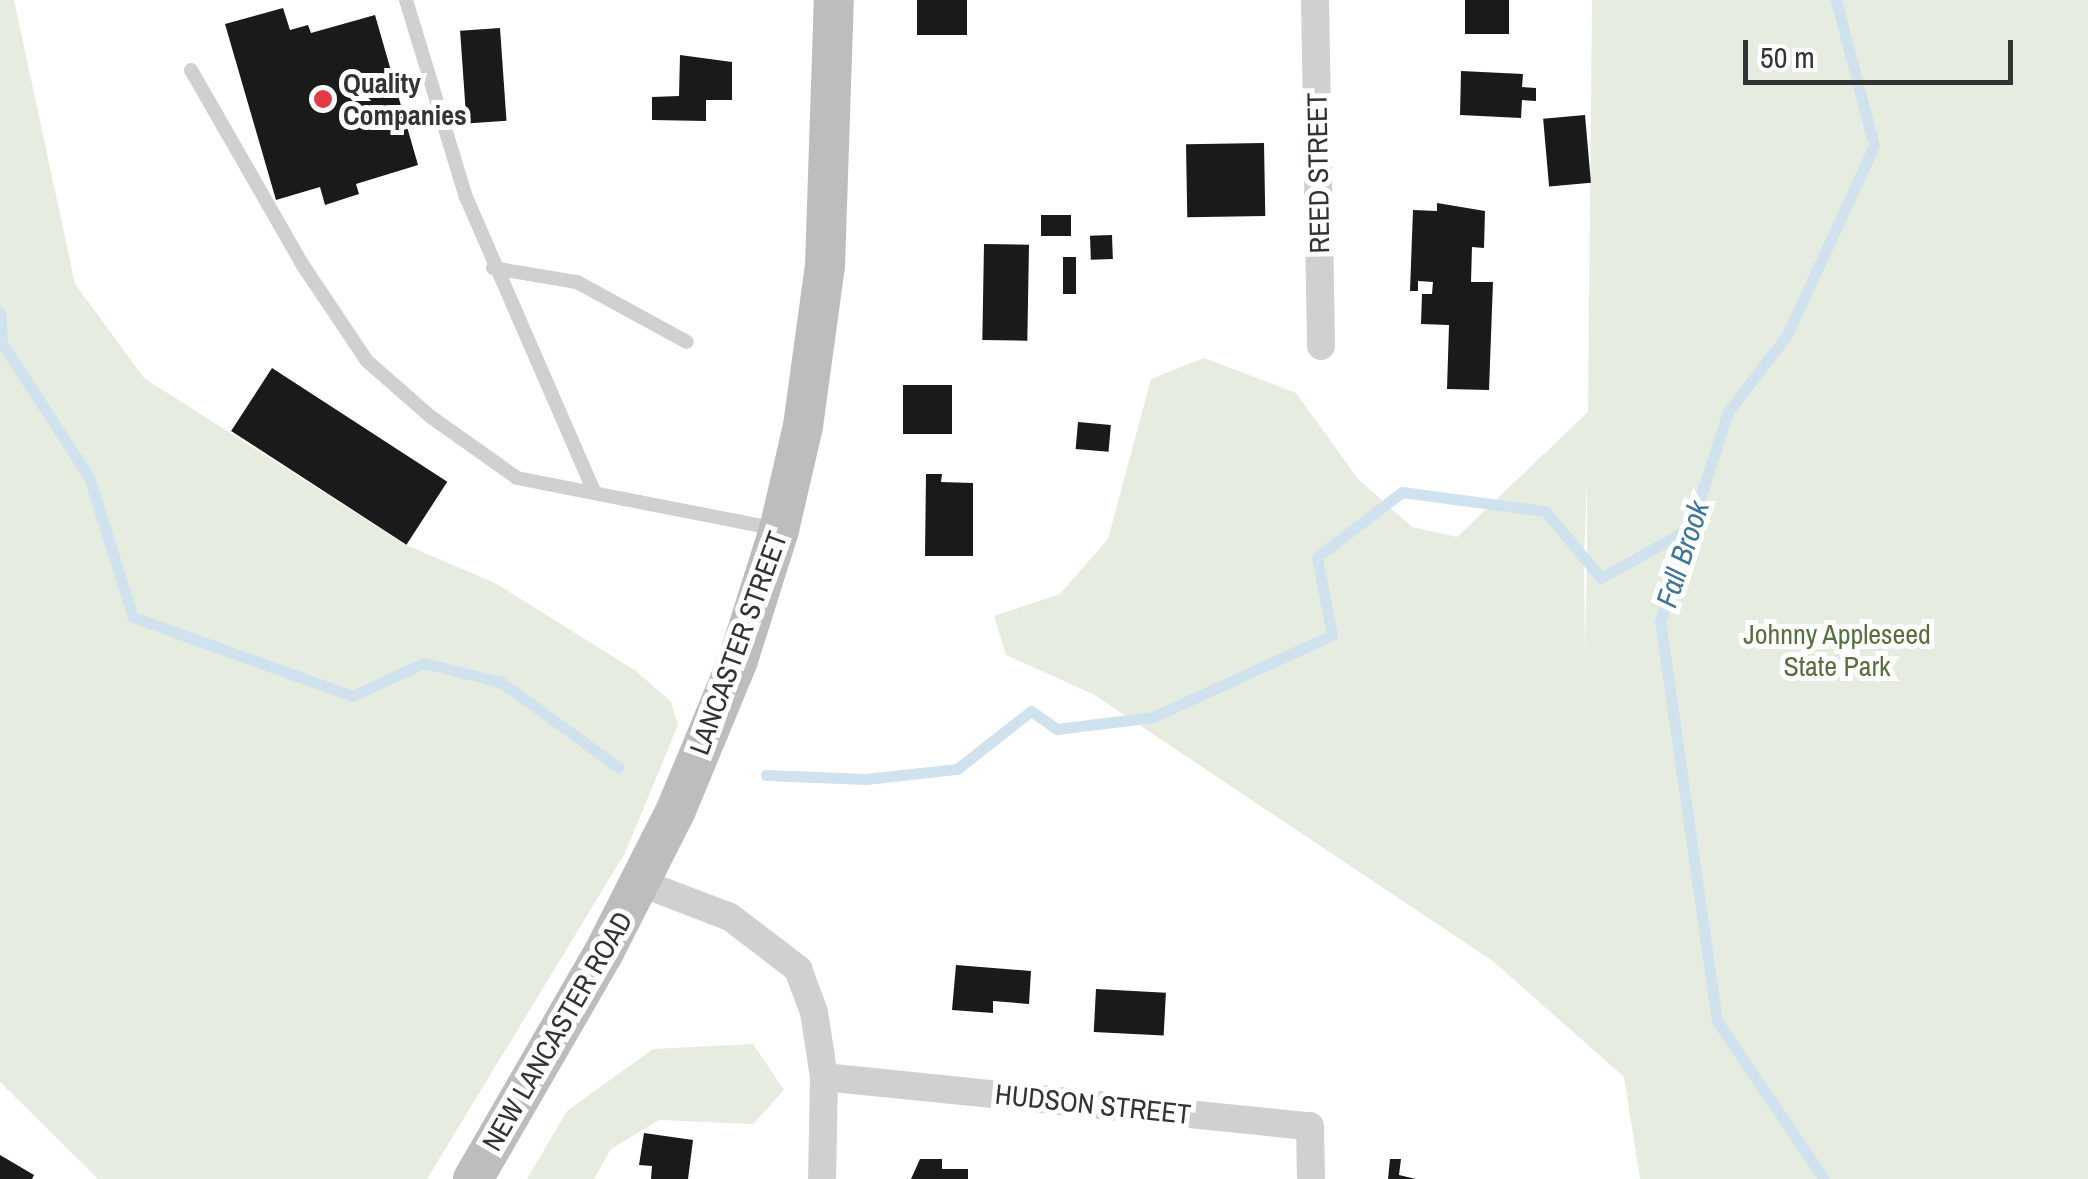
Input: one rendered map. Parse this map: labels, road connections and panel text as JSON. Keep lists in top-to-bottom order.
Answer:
{
  "streets": {
    "main road": ["LANCASTER STREET", "NEW LANCASTER ROAD"],
    "street": ["REED STREET", "HUDSON STREET"]
  },
  "crossings": [
    ["LANCASTER STREET", "NEW LANCASTER ROAD"]
  ],
  "water": ["Fall Brook"],
  "parks": ["Johnny Appleseed State Park"],
  "places": ["Quality Companies"],
  "scale_bar": "50 m"
}
